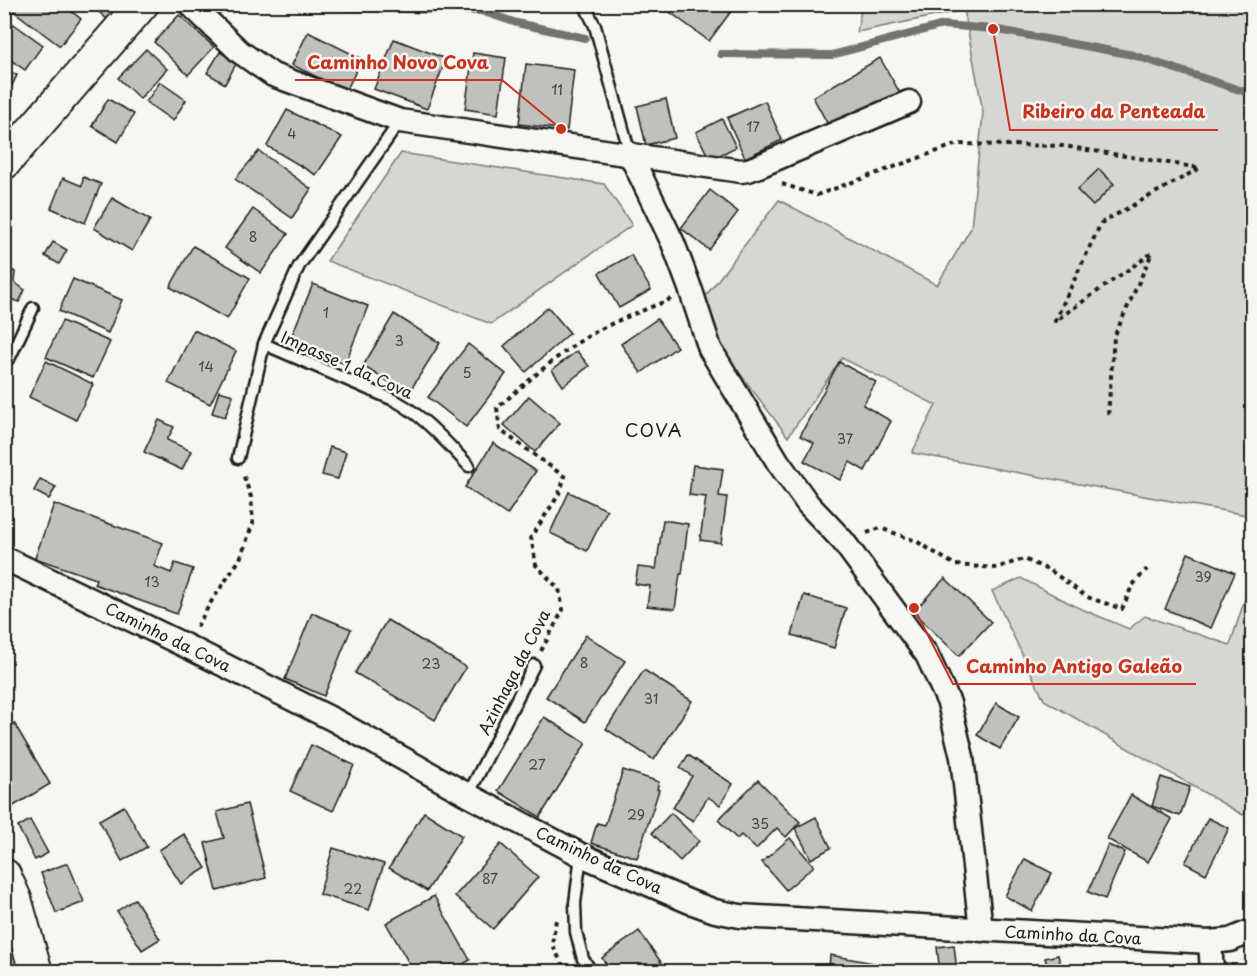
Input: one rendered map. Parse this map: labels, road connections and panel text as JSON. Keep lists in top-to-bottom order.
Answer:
{
  "streets": {
    "street": ["Caminho da Cova"],
    "lane": ["Impasse 1 da Cova", "Azinhaga da Cova"]
  },
  "crossings": [
    ["Caminho da Cova", "Azinhaga da Cova"]
  ],
  "districts": ["COVA"],
  "places": ["Ribeiro da Penteada", "Caminho Novo Cova", "Caminho Antigo Galeão"],
  "house_numbers": [
    "11",
    "17",
    "4",
    "8",
    "1",
    "3",
    "14",
    "5",
    "37",
    "39",
    "13",
    "8",
    "23",
    "31",
    "27",
    "29",
    "35",
    "87",
    "22"
  ]
}
